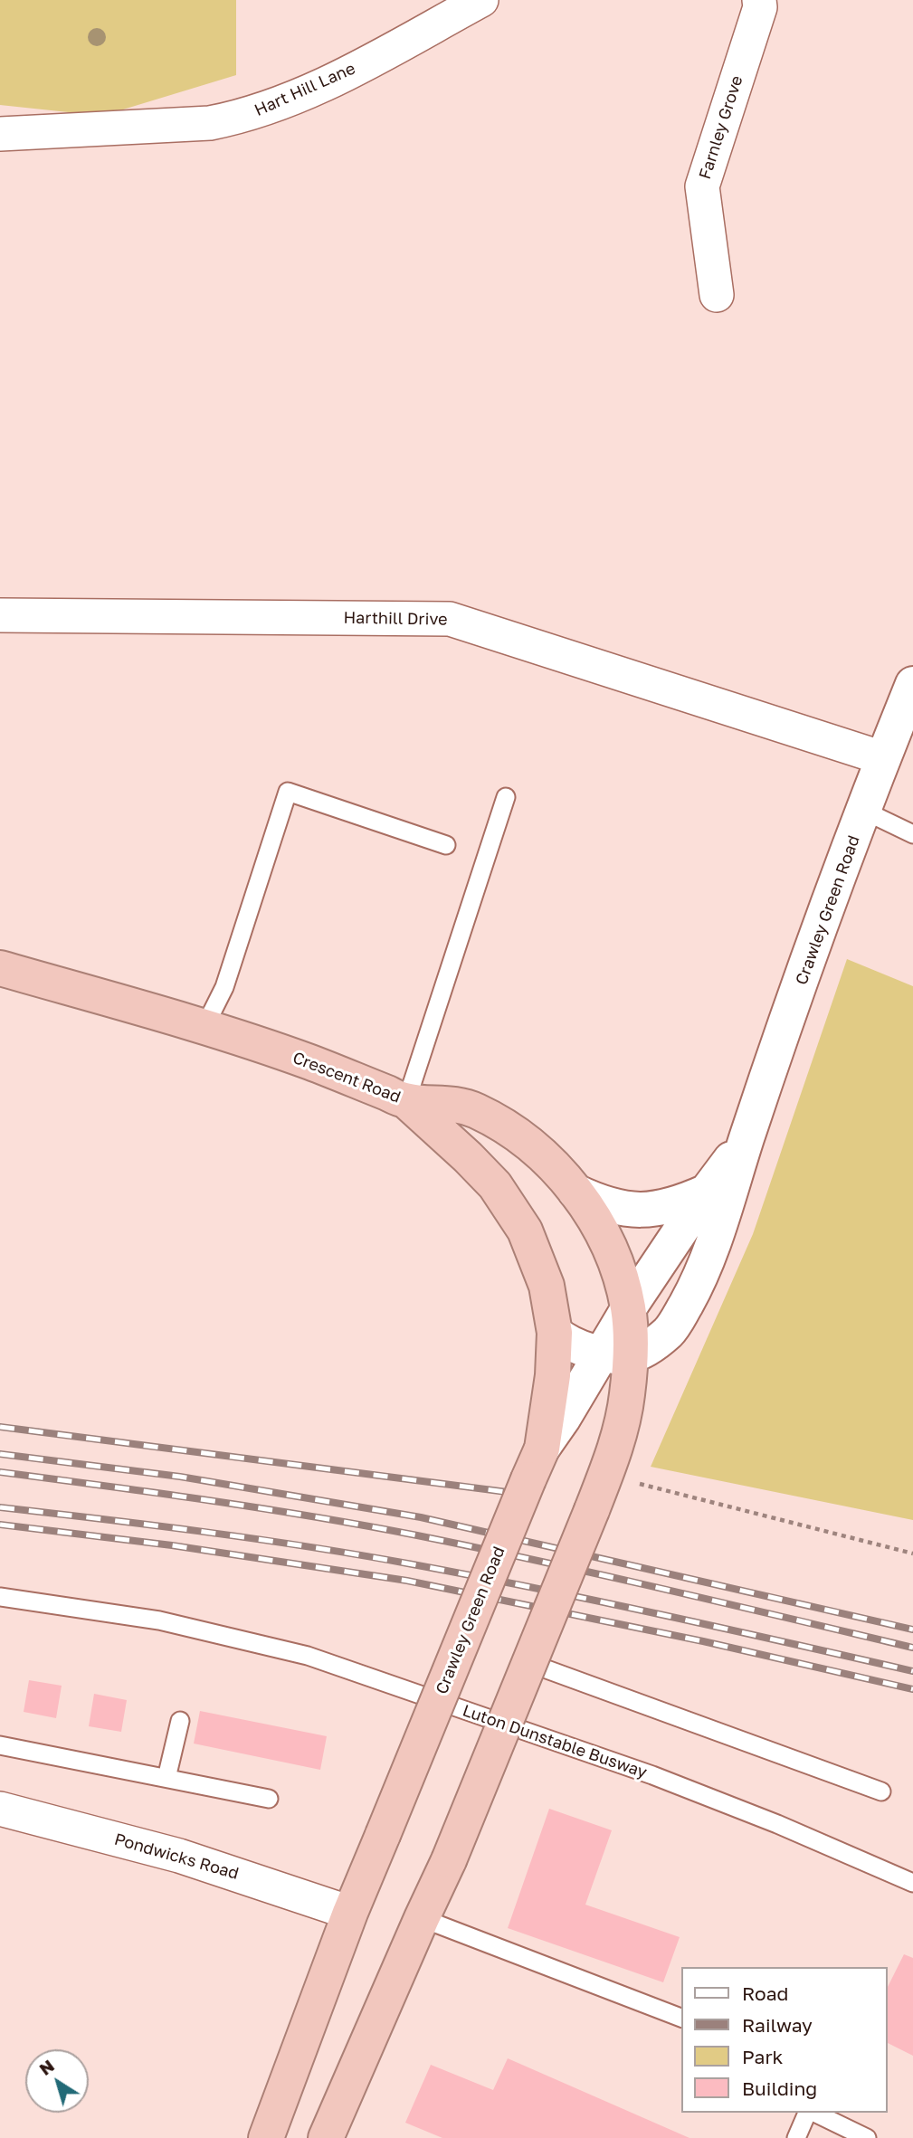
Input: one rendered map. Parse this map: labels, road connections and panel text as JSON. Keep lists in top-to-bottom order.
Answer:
{
  "streets": {
    "highway": ["Crawley Green Road", "Crescent Road"],
    "street": [
      "Hart Hill Lane",
      "Farnley Grove",
      "Harthill Drive",
      "Pondwicks Road"
    ],
    "lane": ["Luton Dunstable Busway"]
  },
  "crossings": [
    ["Harthill Drive", "Crawley Green Road"],
    ["Crawley Green Road", "Crescent Road"],
    ["Crawley Green Road", "Pondwicks Road"]
  ],
  "legend": [
    "Road",
    "Railway",
    "Park",
    "Building"
  ],
  "north": "top left"
}
